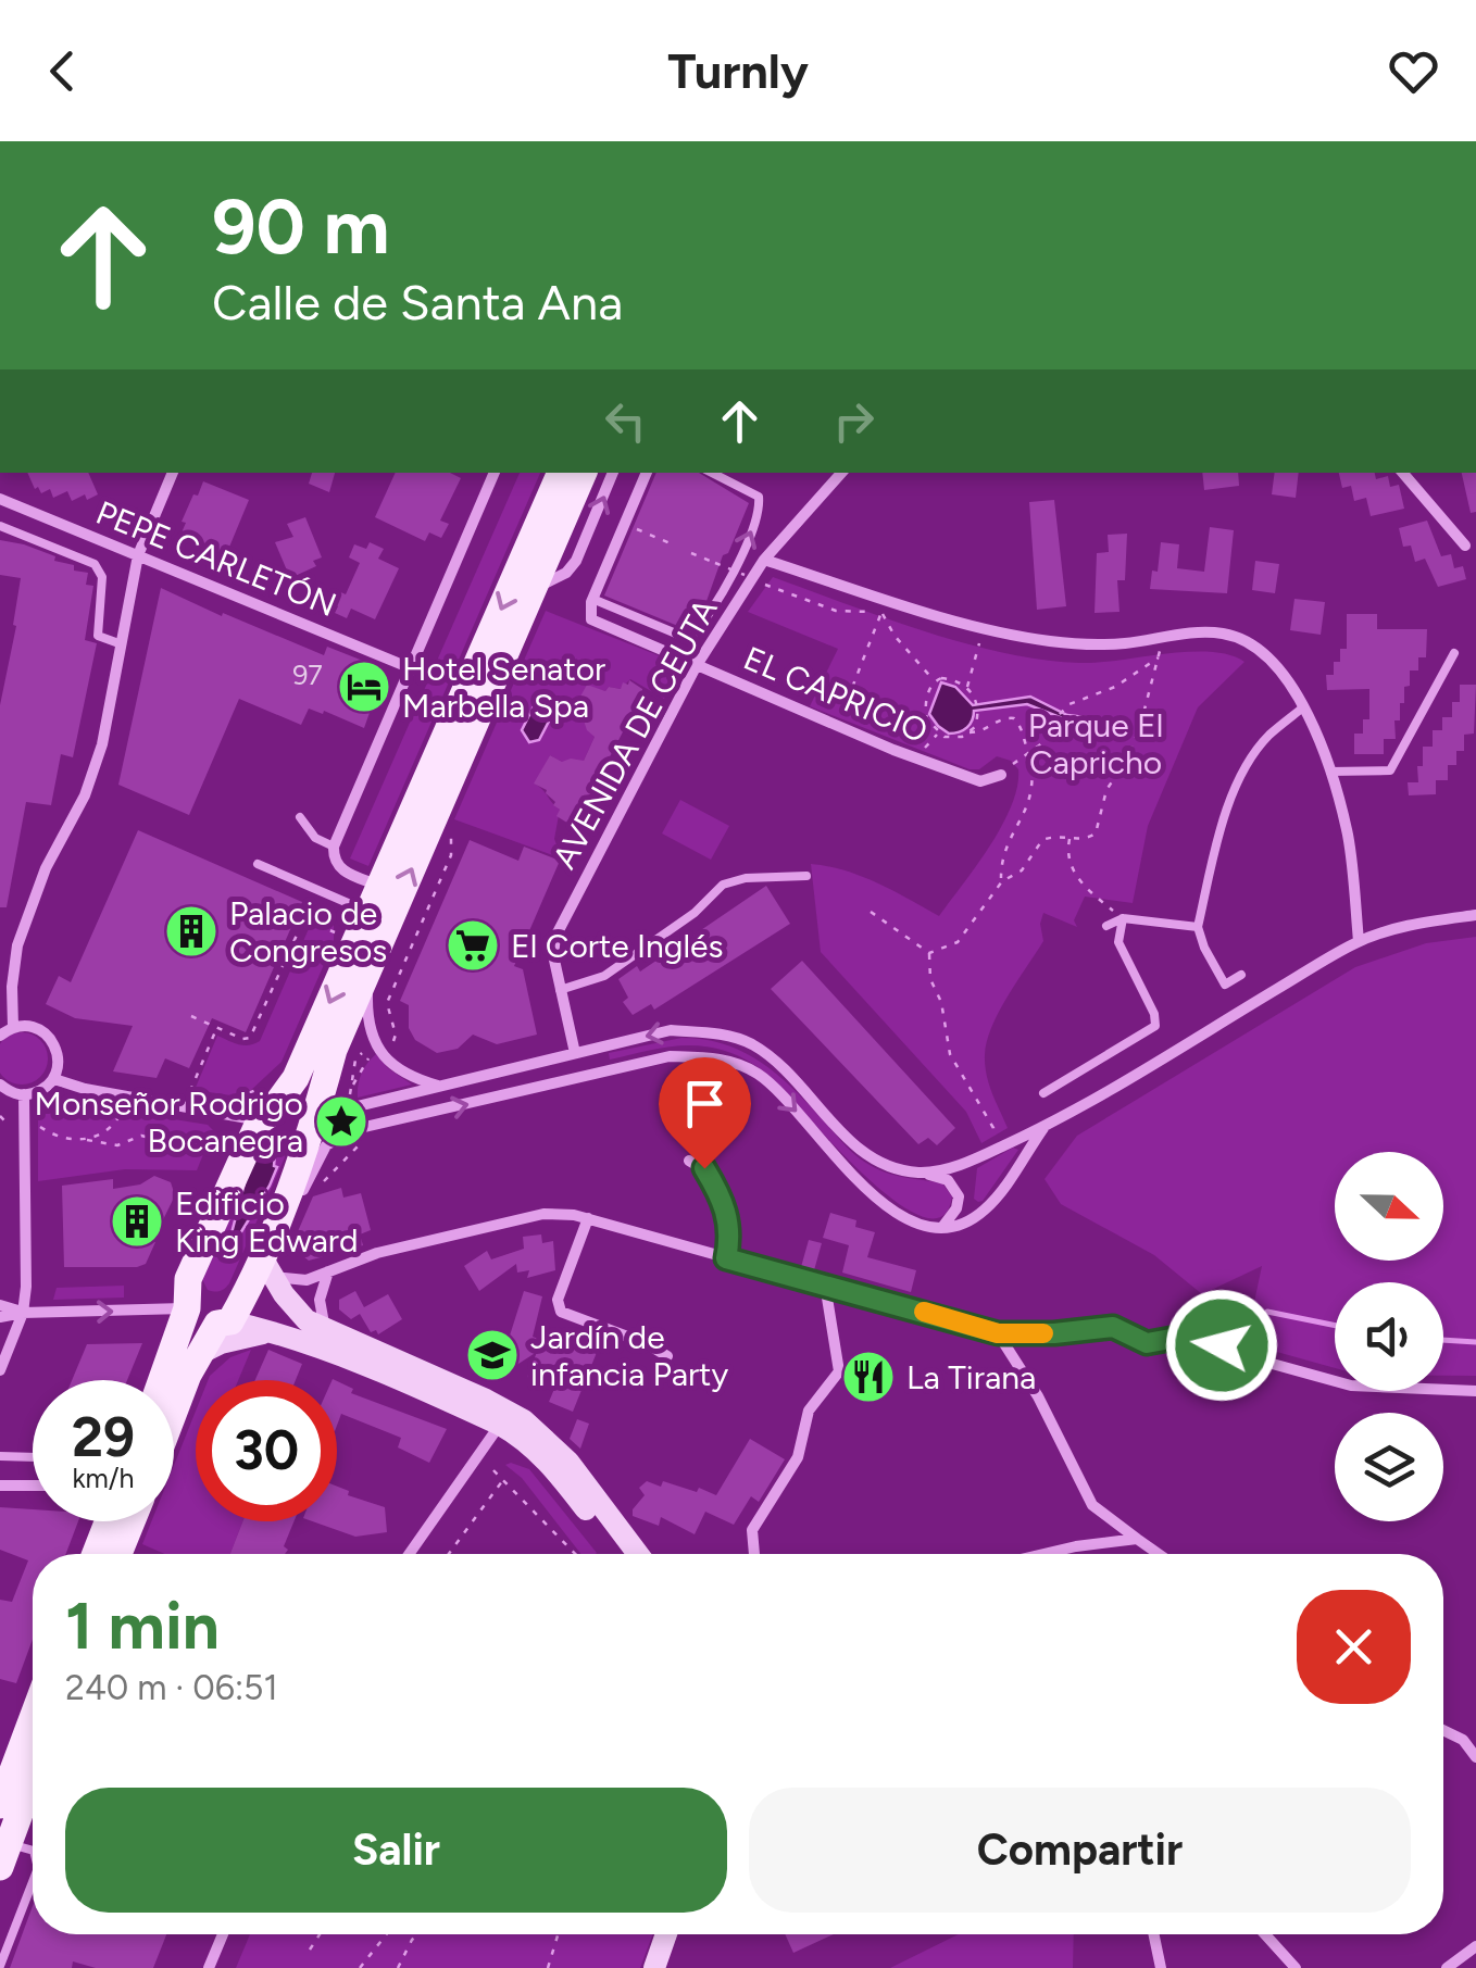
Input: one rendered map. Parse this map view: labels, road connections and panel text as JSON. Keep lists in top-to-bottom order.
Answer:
{
  "streets": {
    "street": ["PEPE CARLETÓN", "EL CAPRICIO", "AVENIDA DE CEUTA"]
  },
  "crossings": [
    ["EL CAPRICIO", "AVENIDA DE CEUTA"]
  ],
  "parks": ["Parque El Capricho"],
  "places": {
    "hotel": ["Hotel Senator Marbella Spa"],
    "building": ["Palacio de Congresos", "Edificio King Edward"],
    "supermarket": ["El Corte Inglés"],
    "place": ["Monseñor Rodrigo Bocanegra"],
    "school or university": ["Jardín de infancia Party"],
    "restaurant": ["La Tirana"]
  },
  "house_numbers": ["97"],
  "north": "right",
  "page": {
    "header": "Turnly",
    "turn": ["90 m", "Calle de Santa Ana"],
    "speed": "29 km/h",
    "limit": "30",
    "heading": ["1 min", "240 m · 06:51"],
    "buttons": ["Salir", "Compartir"]
  }
}
